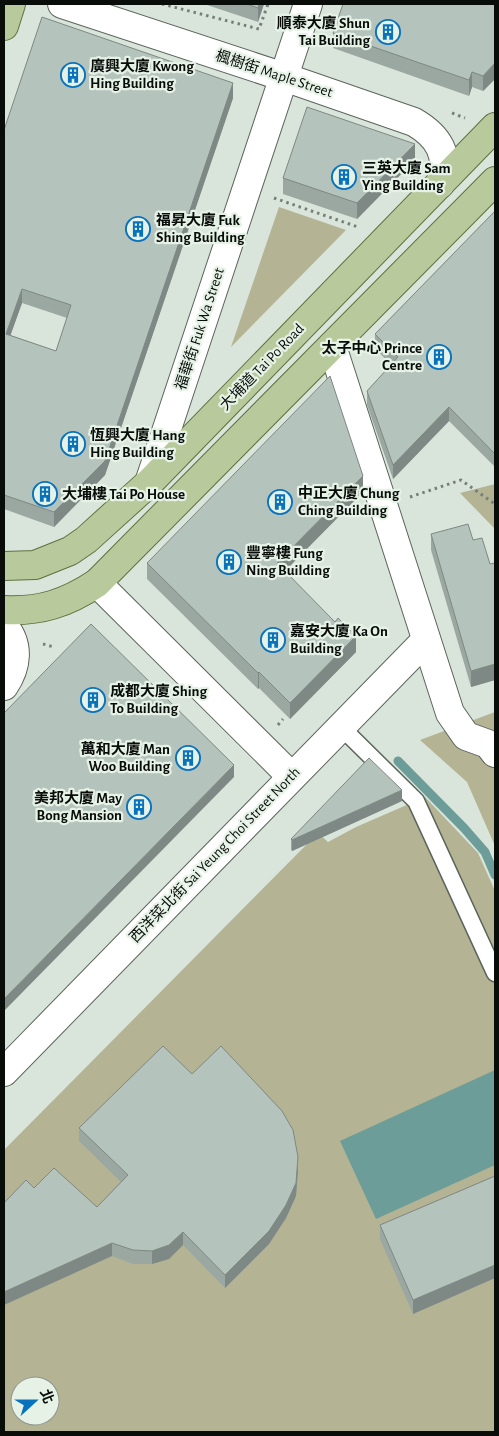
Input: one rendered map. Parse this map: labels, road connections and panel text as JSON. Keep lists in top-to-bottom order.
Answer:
{
  "streets": {
    "main road": ["大埔道 Tai Po Road"],
    "street": ["楓樹街 Maple Street", "福華街 Fuk Wa Street", "西洋菜北街 Sai Yeung Choi Street North"]
  },
  "crossings": [
    ["楓樹街 Maple Street", "福華街 Fuk Wa Street"],
    ["楓樹街 Maple Street", "大埔道 Tai Po Road"],
    ["福華街 Fuk Wa Street", "大埔道 Tai Po Road"]
  ],
  "places": {
    "building": [
      "順泰大廈 Shun Tai Building",
      "廣興大廈 Kwong Hing Building",
      "三英大廈 Sam Ying Building",
      "福昇大廈 Fuk Shing Building",
      "太子中心 Prince Centre",
      "恆興大廈 Hang Hing Building",
      "大埔樓 Tai Po House",
      "中正大廈 Chung Ching Building",
      "豐寧樓 Fung Ning Building",
      "嘉安大廈 Ka On Building",
      "成都大廈 Shing To Building",
      "萬和大廈 Man Woo Building",
      "美邦大廈 May Bong Mansion"
    ]
  },
  "north": "right"
}
